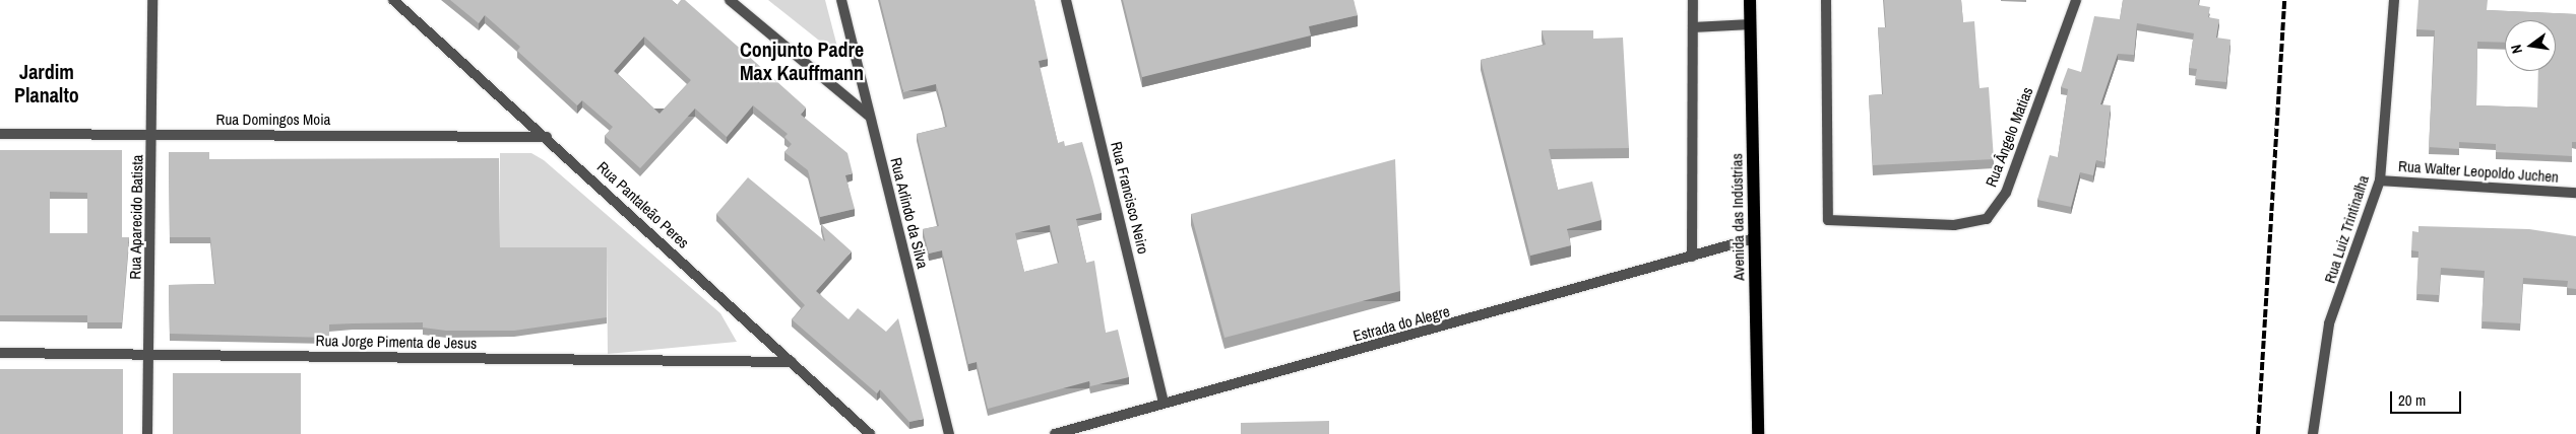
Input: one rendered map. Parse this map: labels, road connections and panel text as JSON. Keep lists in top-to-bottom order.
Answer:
{
  "streets": {
    "main road": ["Avenida das Indústrias"],
    "street": [
      "Rua Domingos Moia",
      "Rua Ângelo Matias",
      "Rua Walter Leopoldo Juchen",
      "Rua Francisco Neiro",
      "Rua Pantaleão Peres",
      "Rua Arlindo da Silva",
      "Rua Aparecido Batista",
      "Rua Luiz Trintinalha",
      "Estrada do Alegre",
      "Rua Jorge Pimenta de Jesus"
    ]
  },
  "crossings": [
    ["Rua Domingos Moia", "Rua Pantaleão Peres"],
    ["Rua Domingos Moia", "Rua Aparecido Batista"],
    ["Rua Walter Leopoldo Juchen", "Rua Luiz Trintinalha"],
    ["Rua Francisco Neiro", "Estrada do Alegre"],
    ["Rua Pantaleão Peres", "Rua Jorge Pimenta de Jesus"],
    ["Rua Aparecido Batista", "Rua Jorge Pimenta de Jesus"],
    ["Avenida das Indústrias", "Estrada do Alegre"]
  ],
  "districts": ["Conjunto Padre Max Kauffmann", "Jardim Planalto"],
  "scale_bar": "20 m",
  "north": "left"
}
